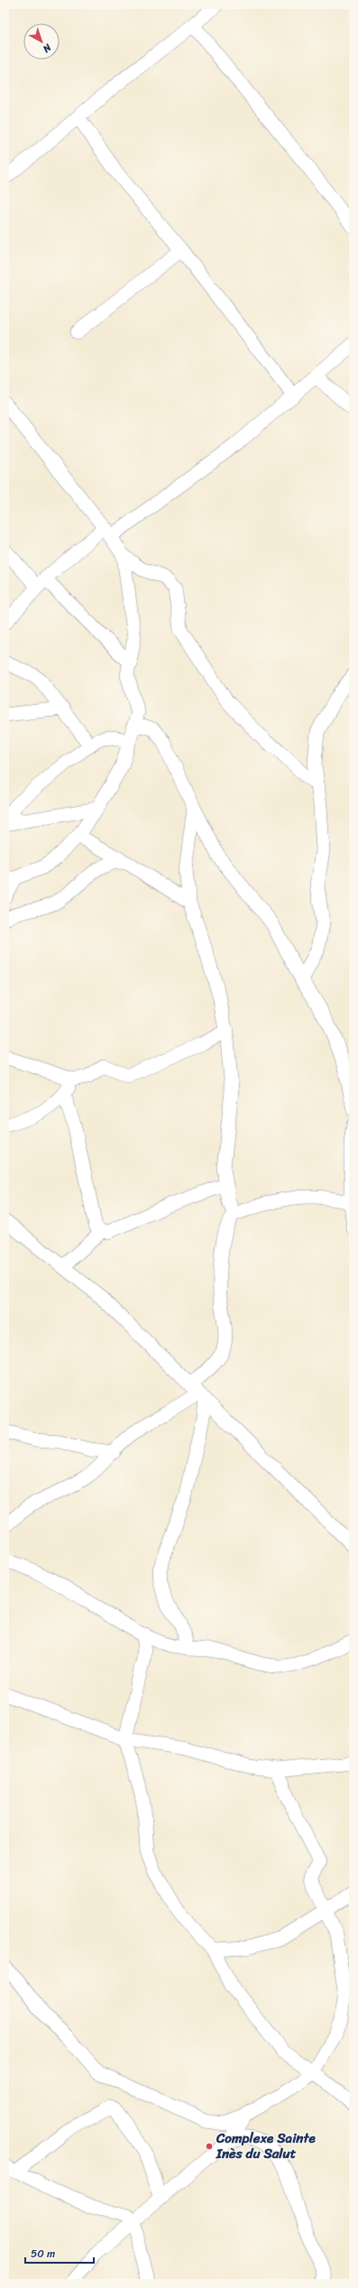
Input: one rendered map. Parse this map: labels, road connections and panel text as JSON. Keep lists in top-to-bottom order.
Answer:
{
  "places": ["Complexe Sainte Inès du Salut"],
  "scale_bar": "50 m",
  "north": "bottom right"
}
